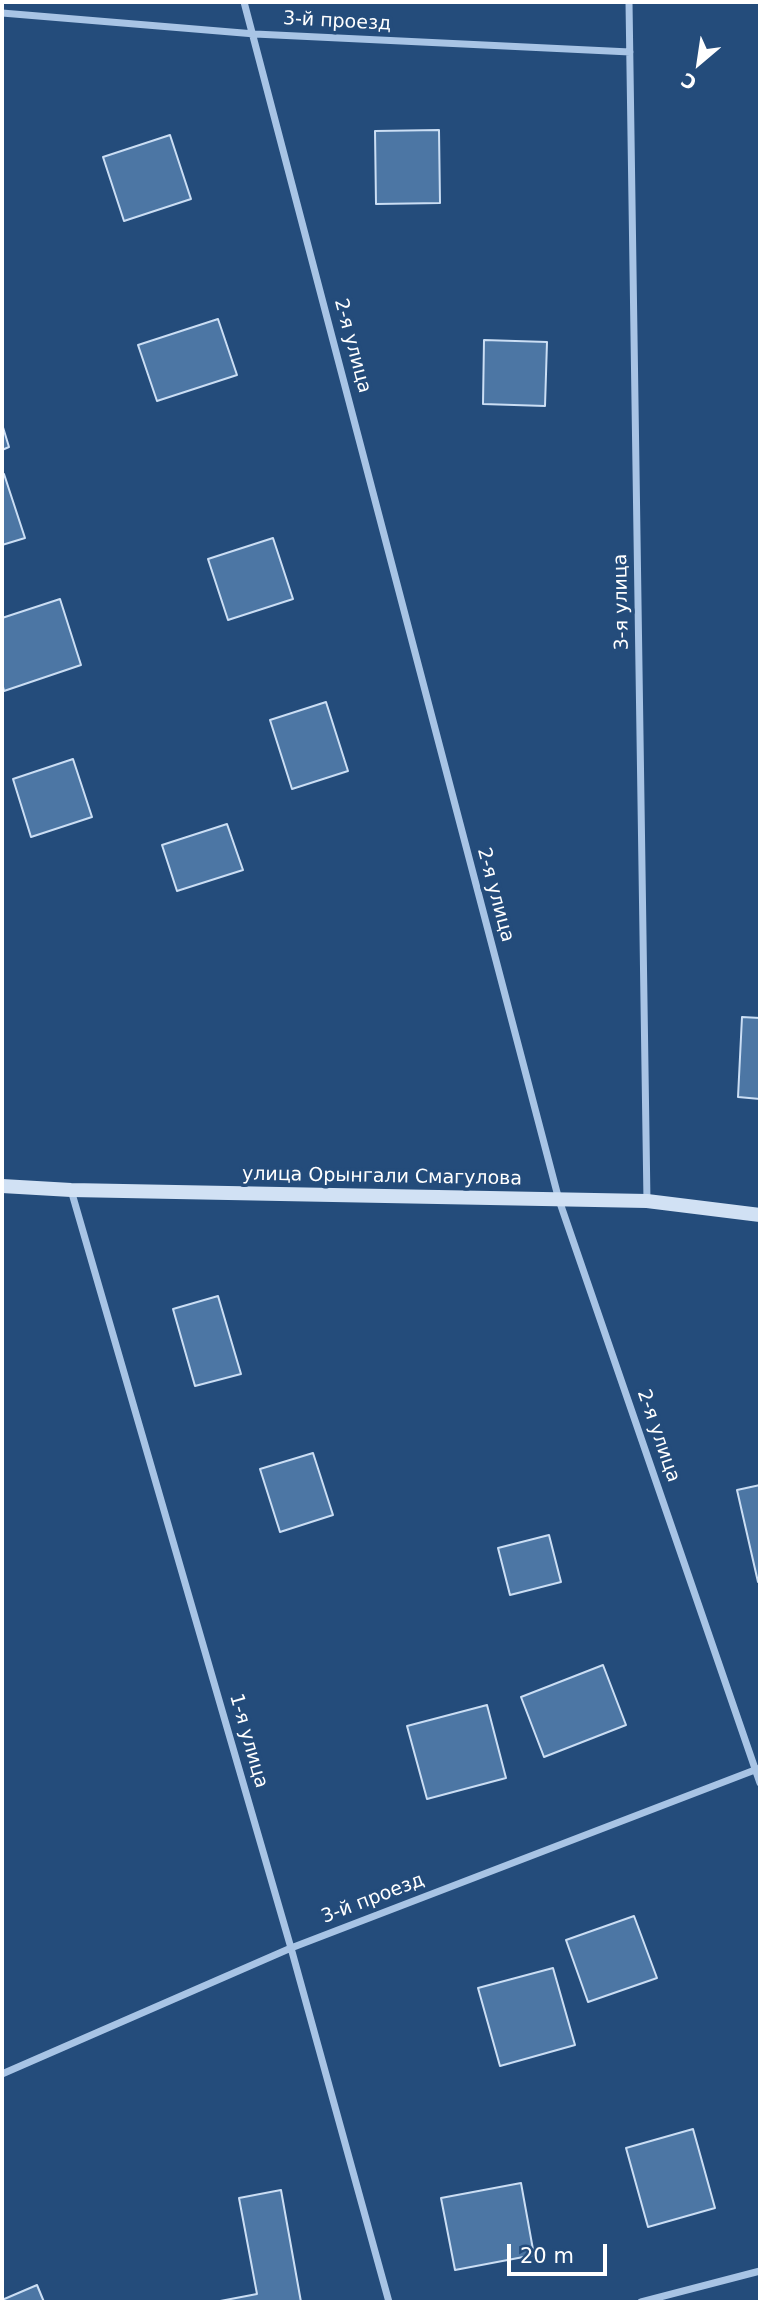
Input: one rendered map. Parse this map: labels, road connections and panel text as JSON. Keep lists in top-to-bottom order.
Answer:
{
  "streets": {
    "main road": ["улица Орынгали Смагулова"],
    "street": [
      "3-й проезд",
      "2-я улица",
      "3-я улица",
      "1-я улица"
    ]
  },
  "crossings": [
    ["3-й проезд", "2-я улица"],
    ["3-й проезд", "3-я улица"],
    ["3-й проезд", "1-я улица"],
    ["2-я улица", "улица Орынгали Смагулова"],
    ["3-я улица", "улица Орынгали Смагулова"],
    ["улица Орынгали Смагулова", "1-я улица"]
  ],
  "scale_bar": "20 m",
  "north": "bottom left"
}
